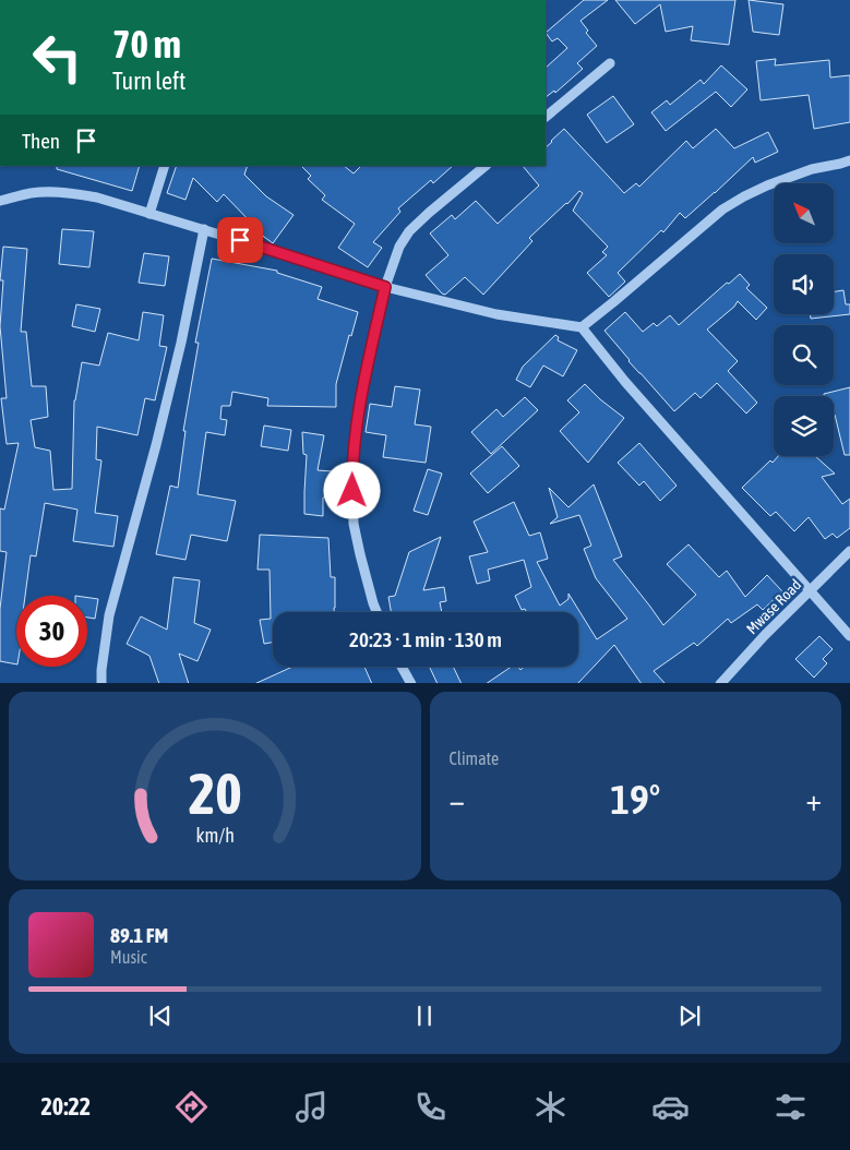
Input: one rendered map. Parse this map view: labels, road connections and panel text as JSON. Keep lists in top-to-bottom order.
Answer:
{
  "streets": {
    "street": ["Mwase Road"]
  },
  "north": "top left",
  "page": {
    "turn": ["70 m", "Turn left"],
    "then": "Then",
    "limit": "30",
    "trip": "20:23 · 1 min · 130 m",
    "tile": "Climate",
    "heat": ["−", "19°", "+"],
    "song": ["89.1 FM", "Music"],
    "tabs": "20:22",
    "gauge": ["20", "km/h"]
  }
}
